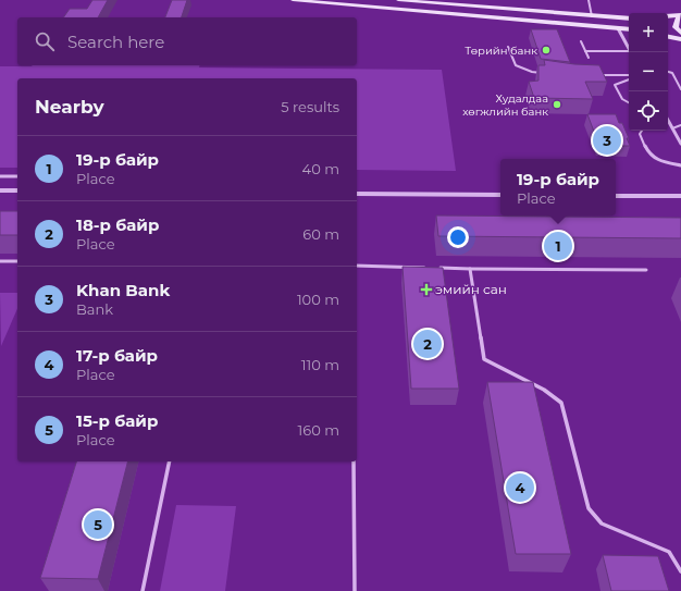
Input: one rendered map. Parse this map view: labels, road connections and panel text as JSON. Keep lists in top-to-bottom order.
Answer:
{
  "places": {
    "other": ["Төрийн банк", "Худалдаа хөгжлийн банк"],
    "health": ["эмийн сан"]
  },
  "page": {
    "map_buttons": ["+", "−"],
    "search": "Search here",
    "heading": ["Nearby", "5 results"],
    "pins": [
      "3",
      "1",
      "2",
      "4",
      "5"
    ],
    "list": [
      {
        "mark": "1",
        "name": "19-р байр",
        "note": "Place",
        "value": "40 m"
      },
      {
        "mark": "2",
        "name": "18-р байр",
        "note": "Place",
        "value": "60 m"
      },
      {
        "mark": "3",
        "name": "Khan Bank",
        "note": "Bank",
        "value": "100 m"
      },
      {
        "mark": "4",
        "name": "17-р байр",
        "note": "Place",
        "value": "110 m"
      },
      {
        "mark": "5",
        "name": "15-р байр",
        "note": "Place",
        "value": "160 m"
      }
    ],
    "popup": ["19-р байр", "Place"]
  }
}
